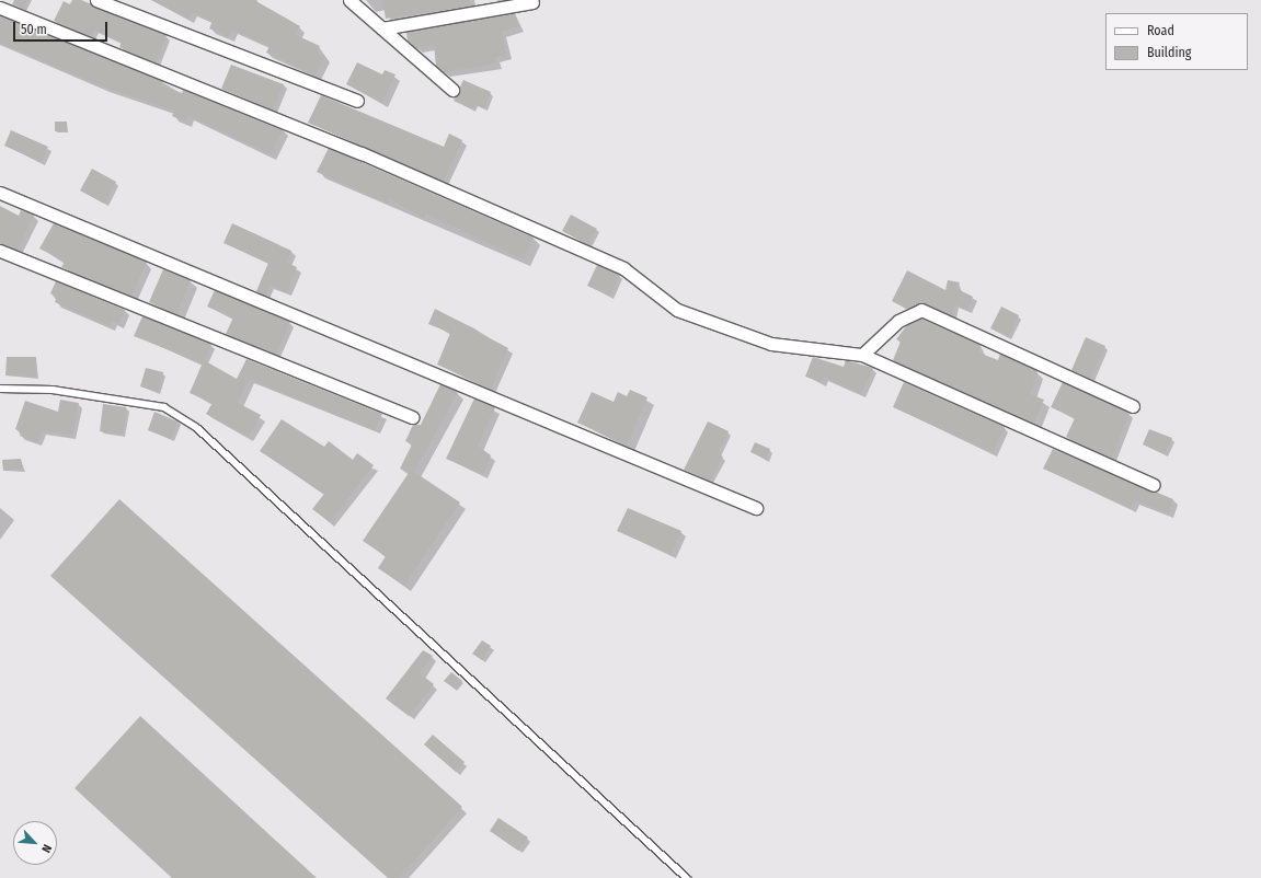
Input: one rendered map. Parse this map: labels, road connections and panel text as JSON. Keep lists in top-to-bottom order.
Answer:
{
  "legend": ["Road", "Building"],
  "scale_bar": "50 m",
  "north": "bottom right"
}
